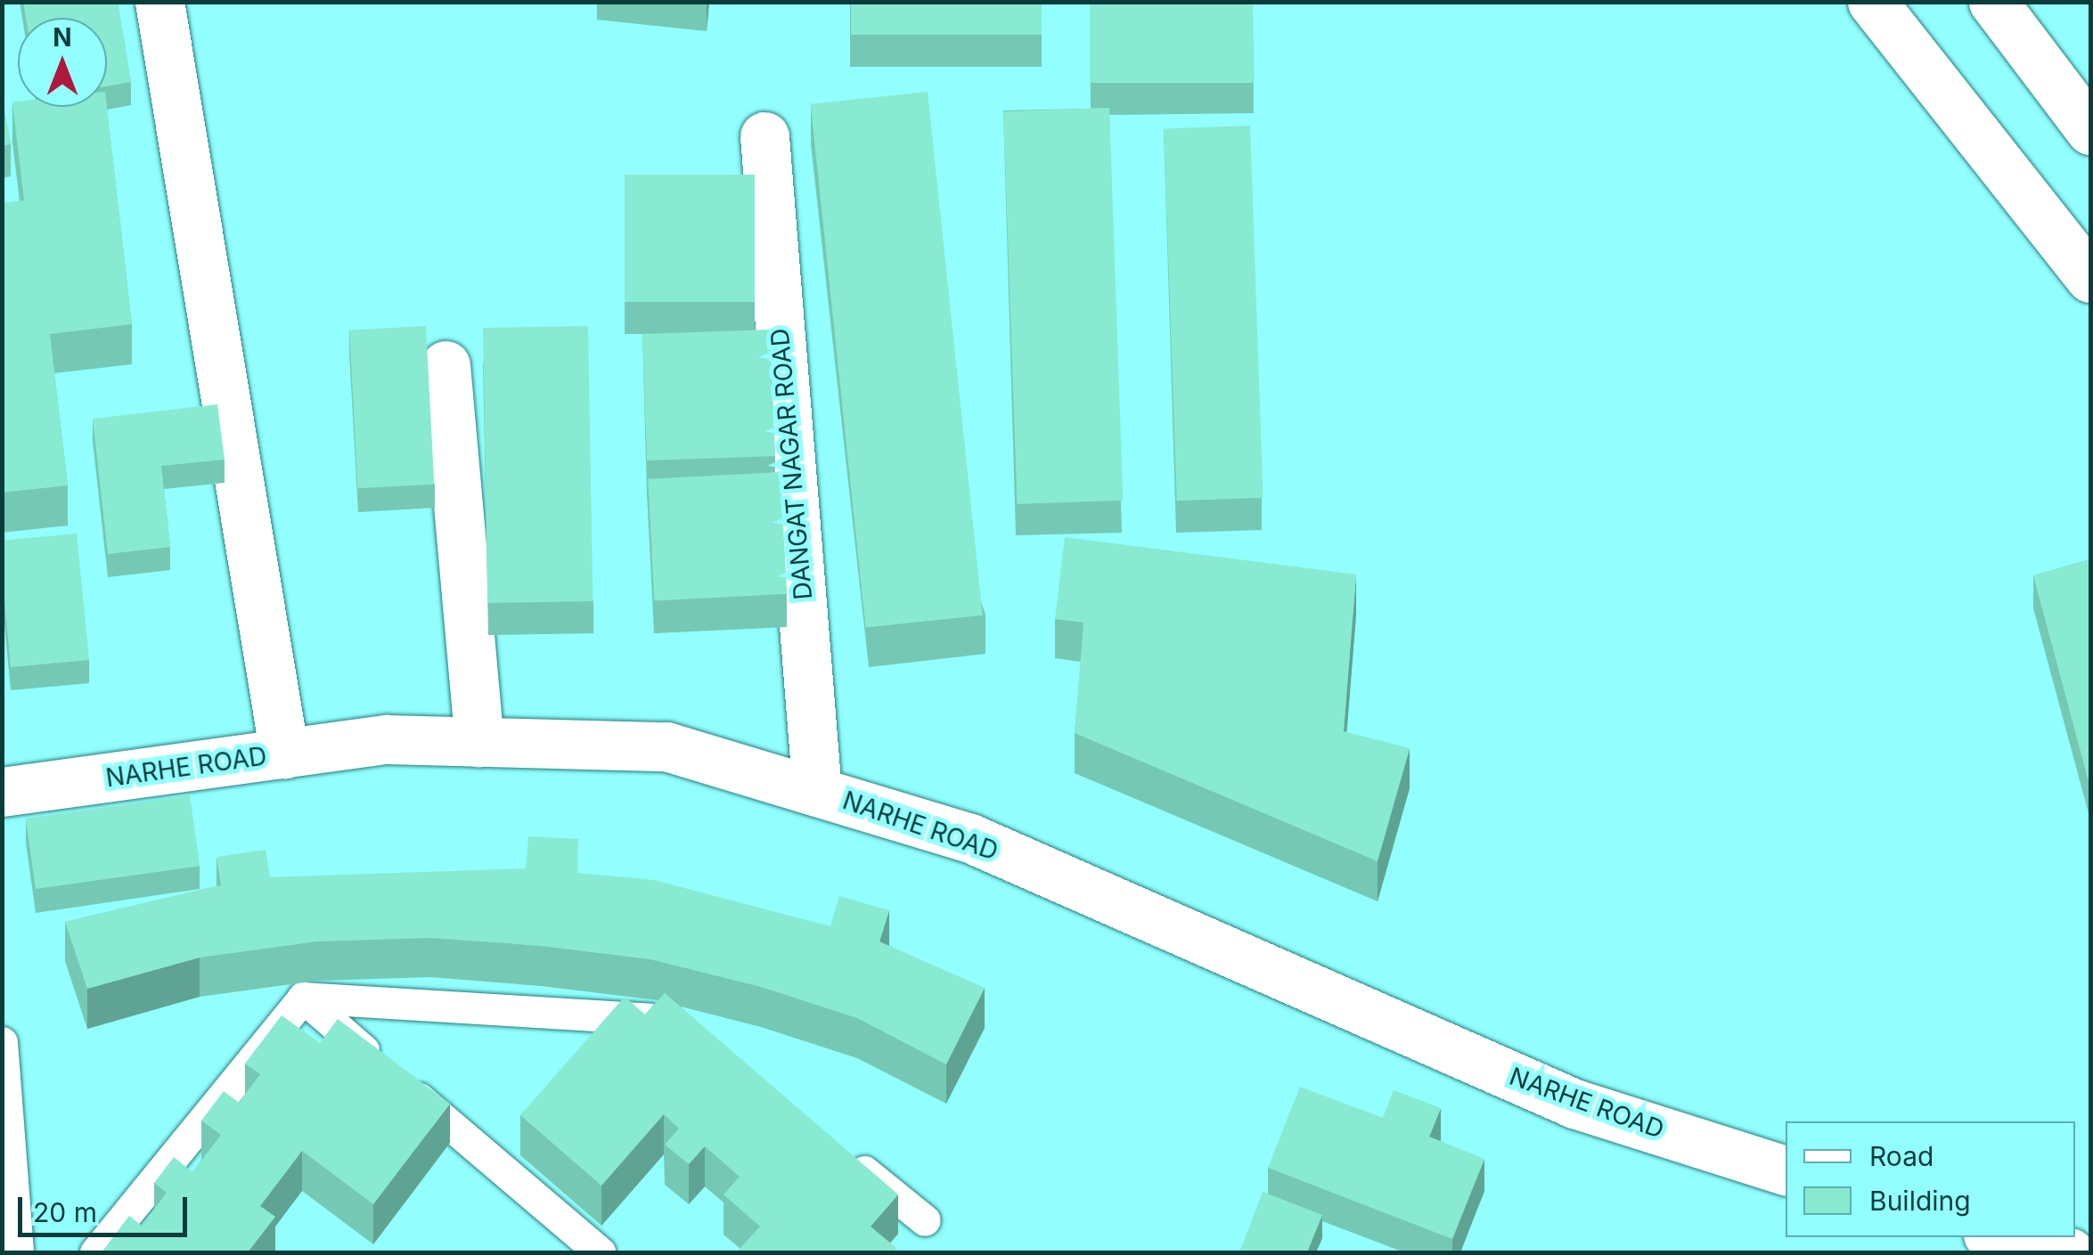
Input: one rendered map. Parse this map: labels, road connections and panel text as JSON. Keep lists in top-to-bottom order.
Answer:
{
  "streets": {
    "main road": ["DANGAT NAGAR ROAD", "NARHE ROAD"]
  },
  "crossings": [
    ["DANGAT NAGAR ROAD", "NARHE ROAD"]
  ],
  "legend": ["Road", "Building"],
  "scale_bar": "20 m",
  "north": "top"
}
